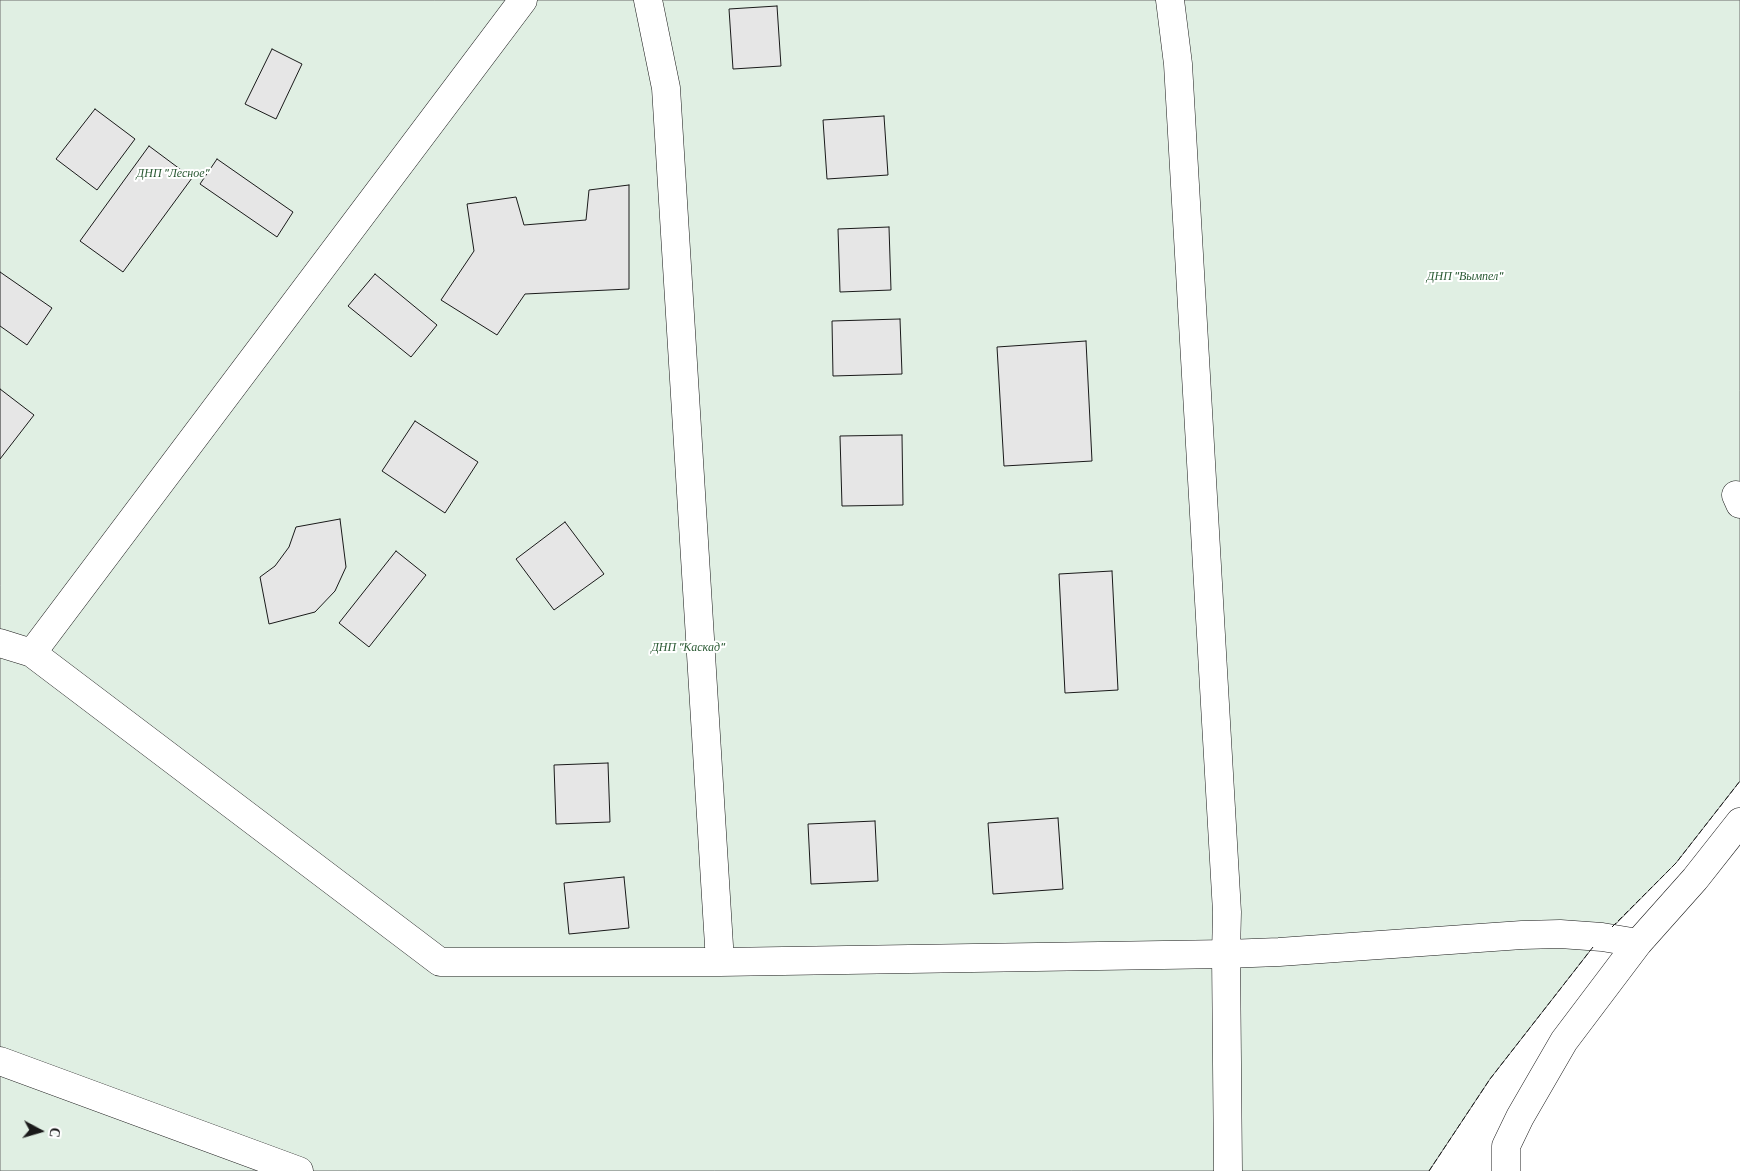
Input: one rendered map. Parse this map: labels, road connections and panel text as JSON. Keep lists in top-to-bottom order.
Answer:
{
  "parks": ["ДНП \"Лесное\"", "ДНП \"Вымпел\"", "ДНП \"Каскад\""],
  "north": "right"
}
